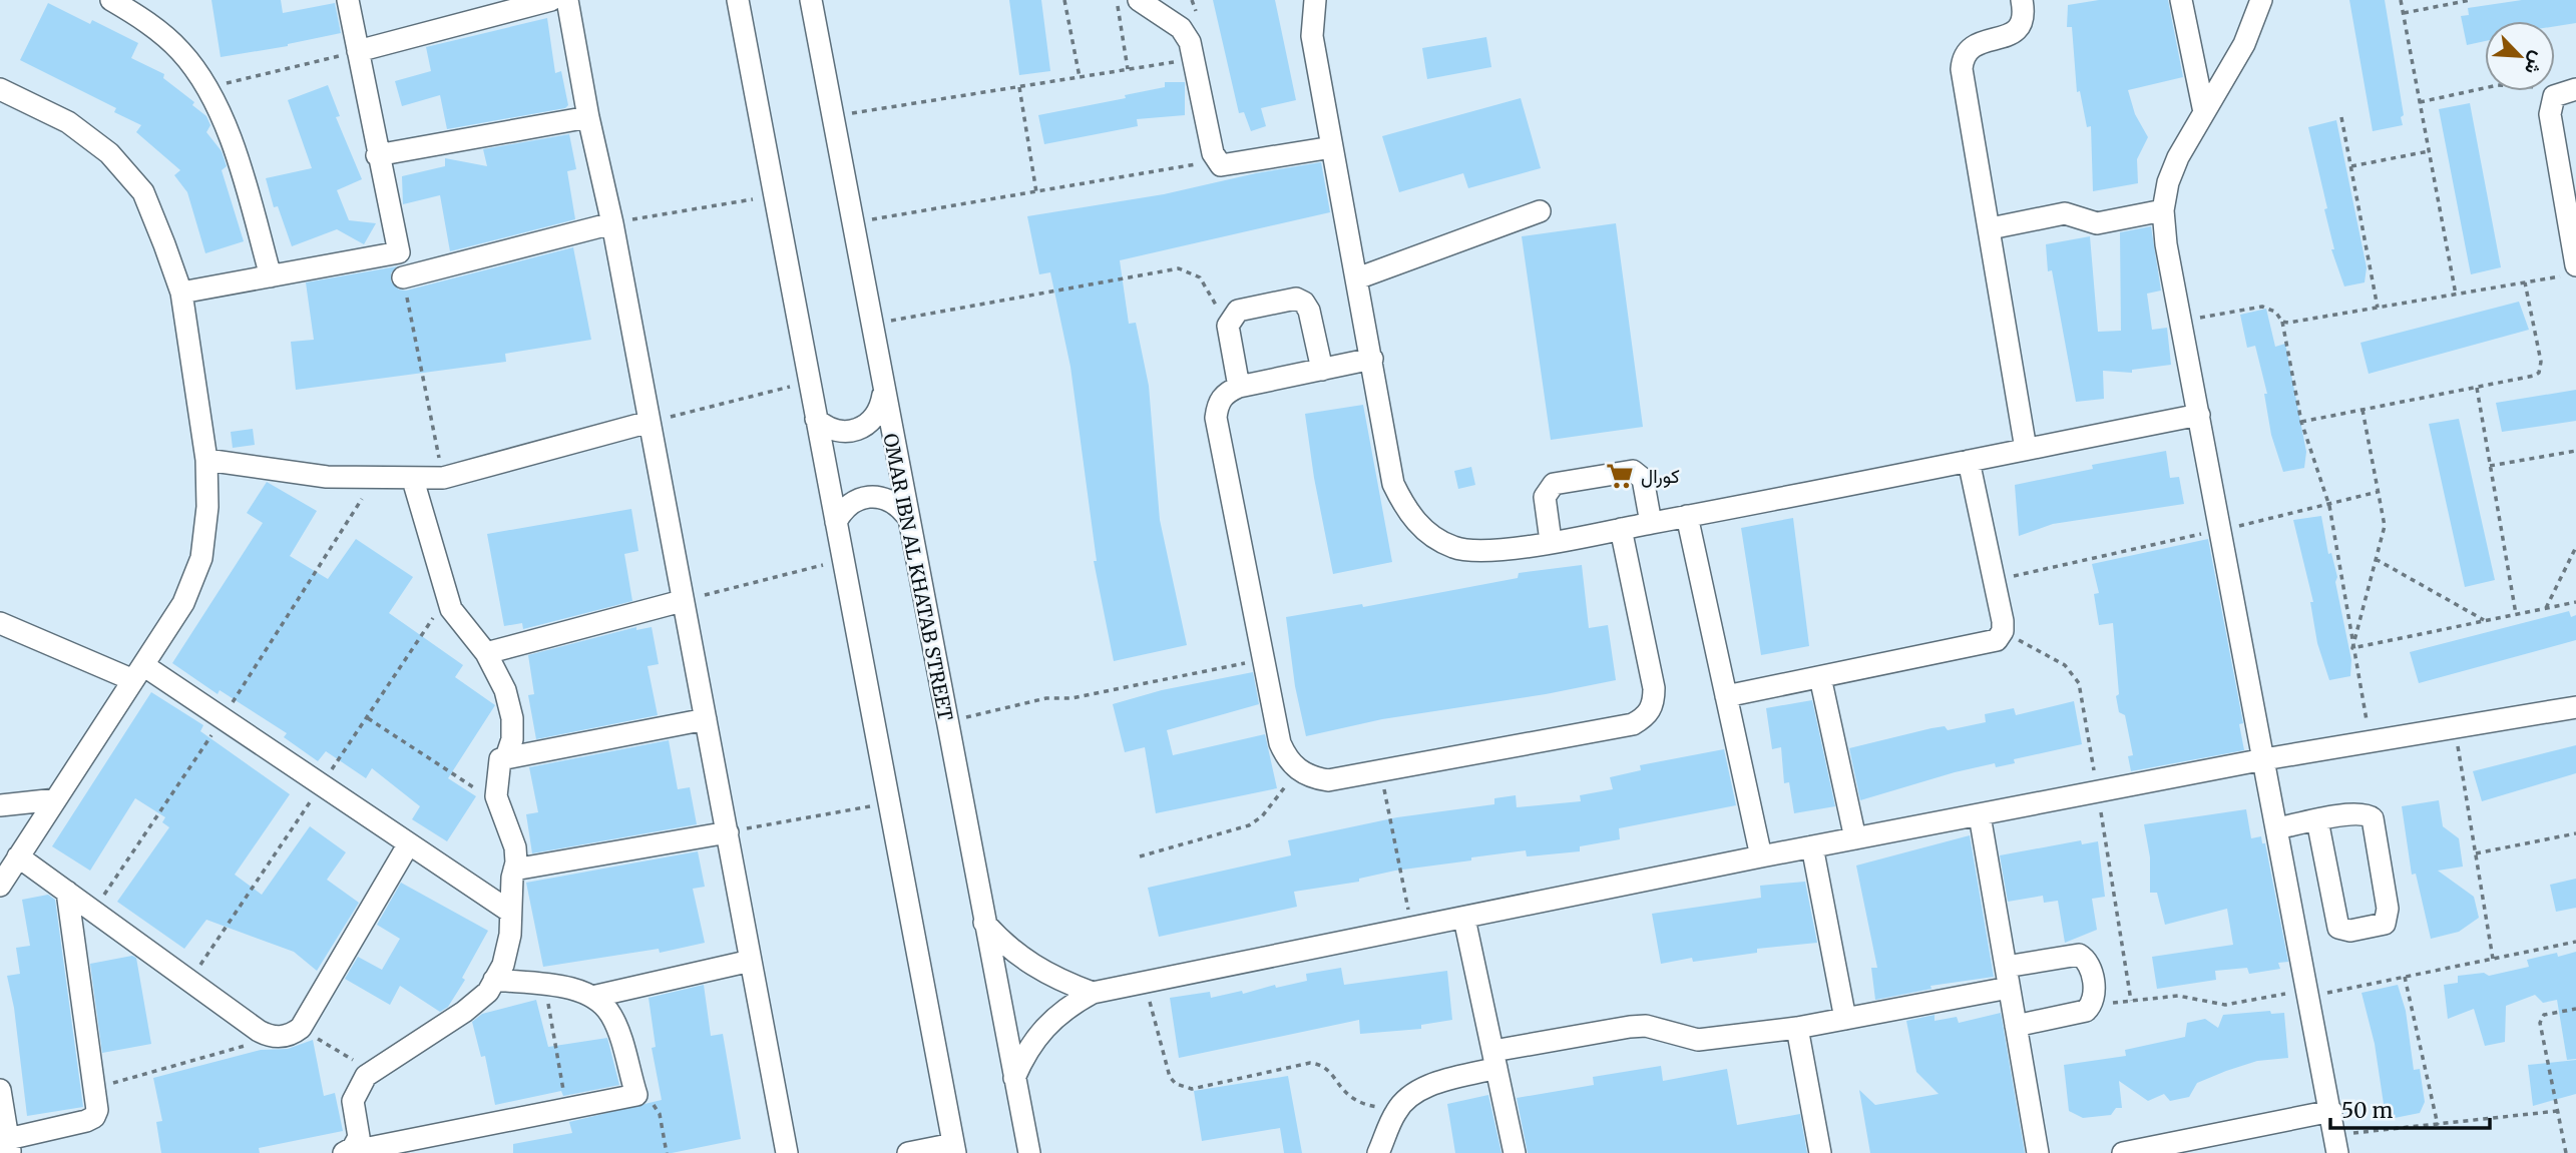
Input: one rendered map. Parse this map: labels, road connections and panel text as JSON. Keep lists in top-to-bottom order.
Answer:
{
  "streets": {
    "street": ["OMAR IBN AL KHATAB STREET"]
  },
  "places": {
    "supermarket": ["كورال"]
  },
  "scale_bar": "50 m",
  "north": "bottom right"
}
